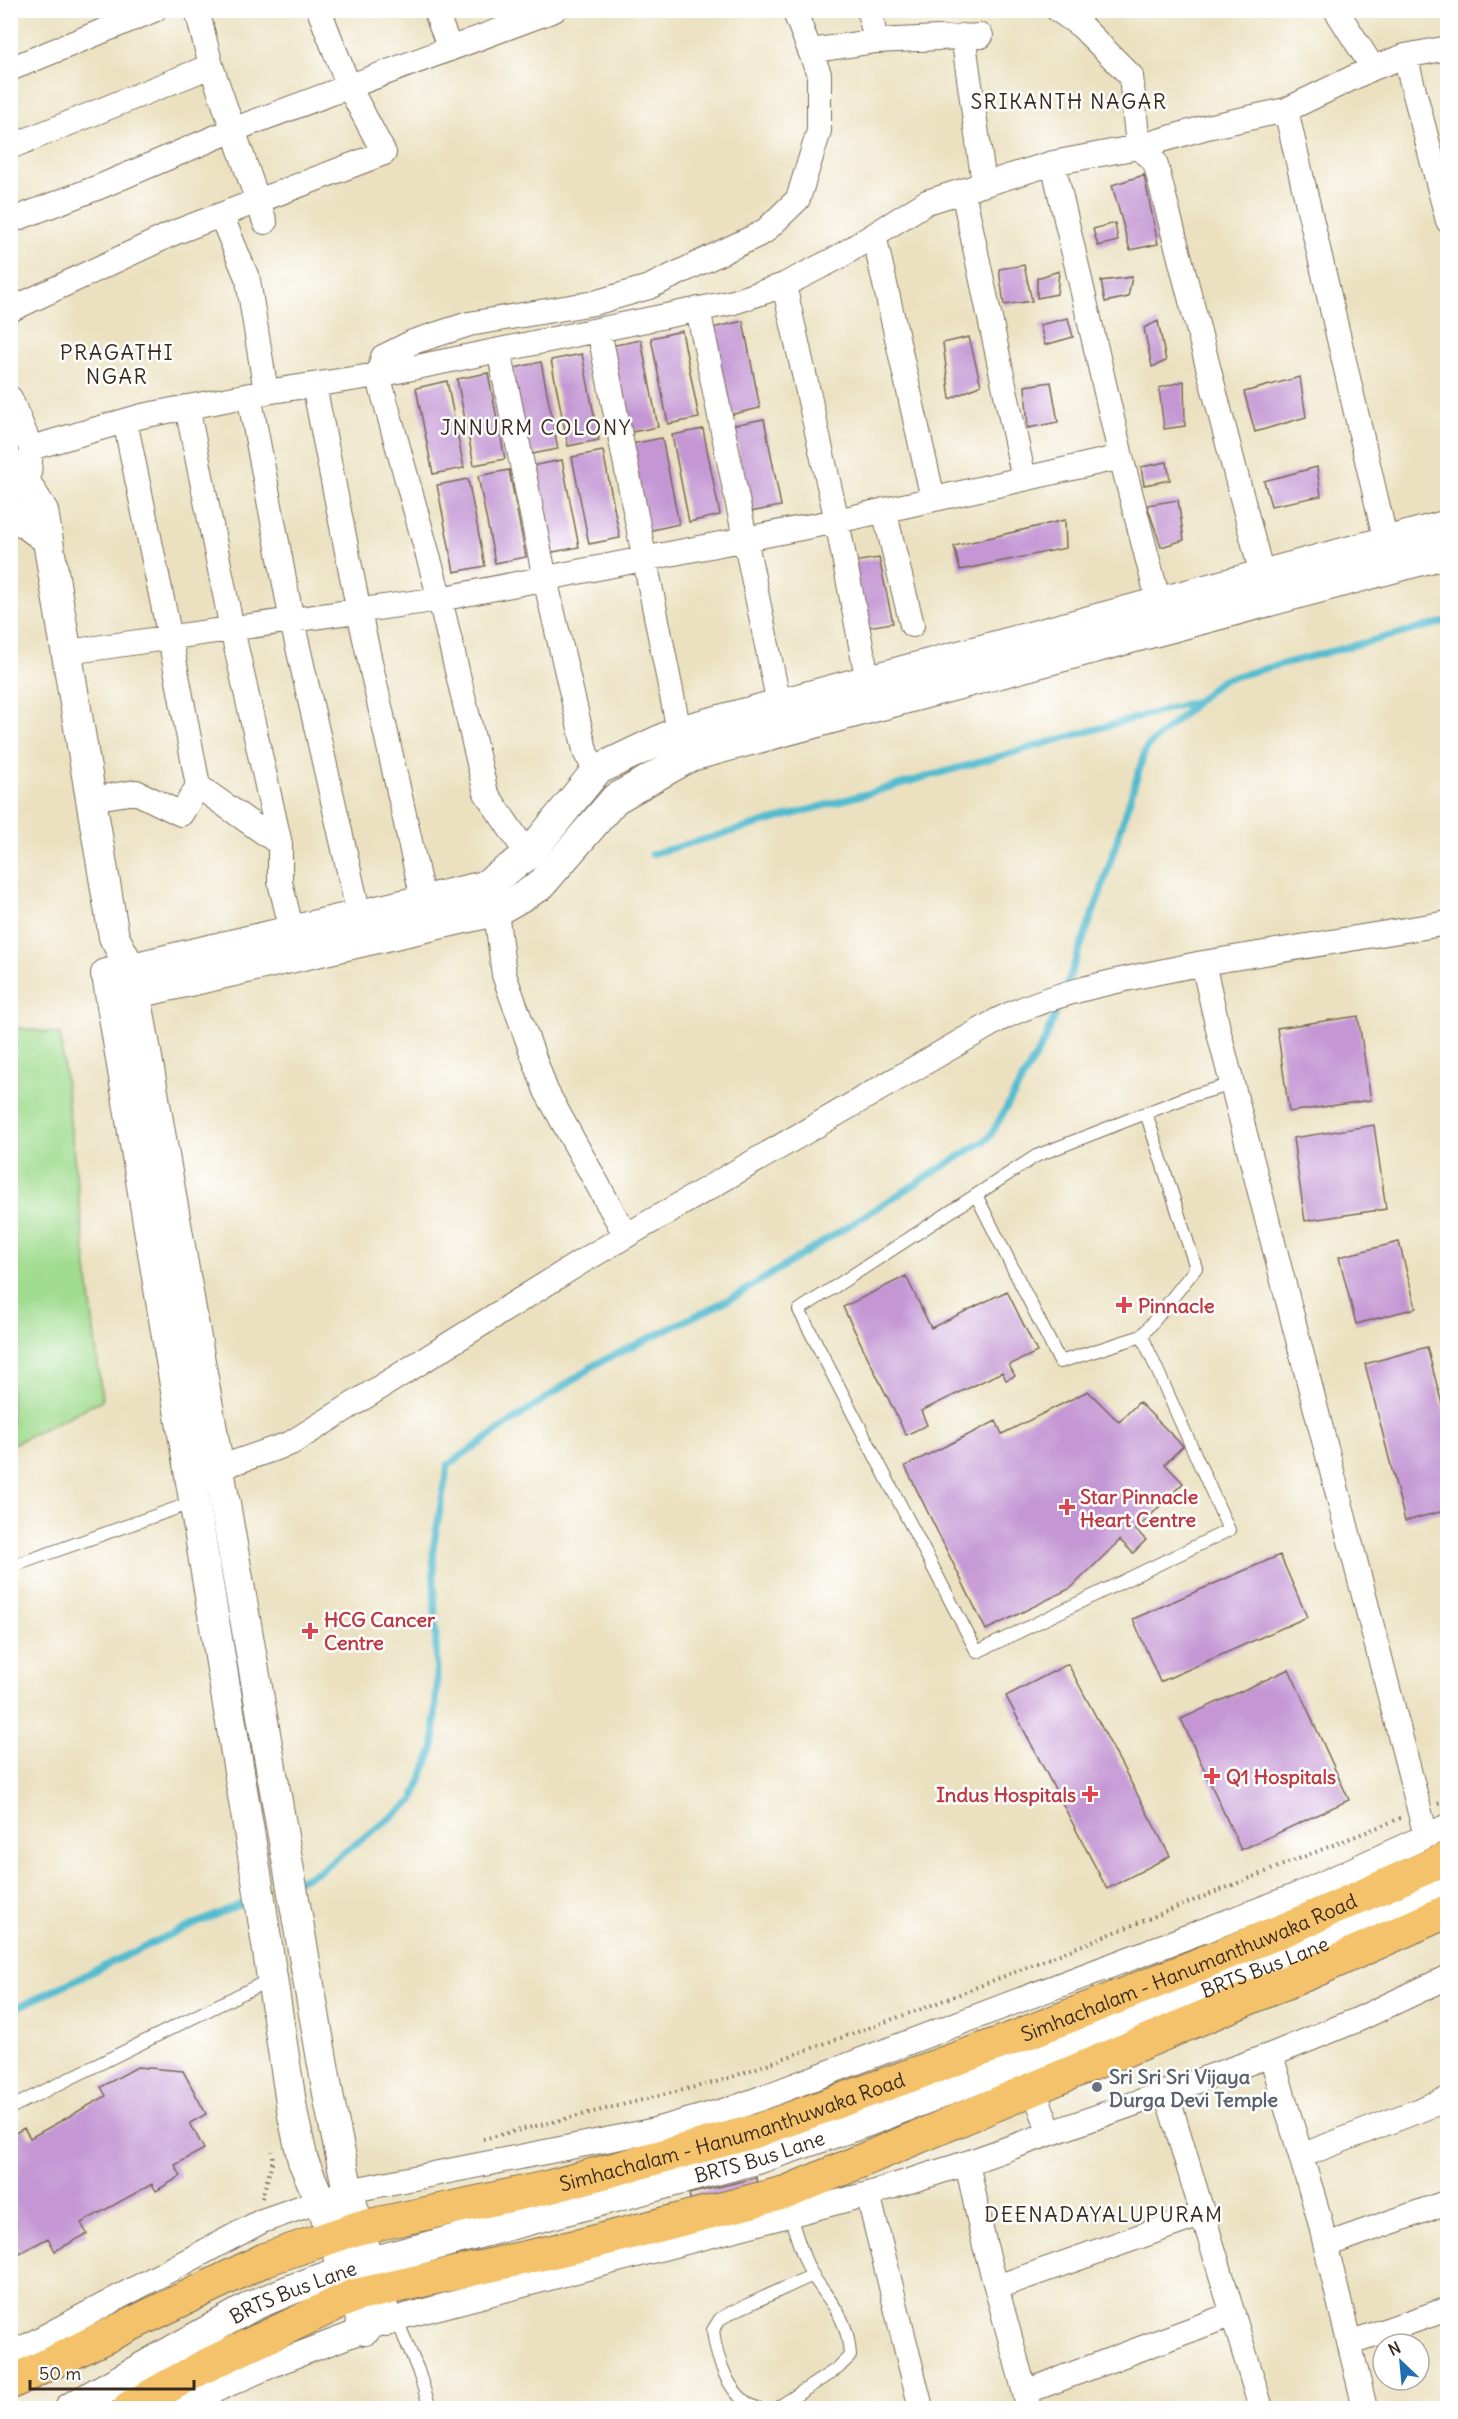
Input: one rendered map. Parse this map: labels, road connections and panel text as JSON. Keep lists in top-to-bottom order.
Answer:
{
  "streets": {
    "main road": ["Simhachalam - Hanumanthuwaka Road"],
    "street": ["BRTS Bus Lane"]
  },
  "districts": [
    "SRIKANTH NAGAR",
    "PRAGATHI NGAR",
    "JNNURM COLONY",
    "DEENADAYALUPURAM"
  ],
  "places": {
    "health": [
      "Pinnacle",
      "Star Pinnacle Heart Centre",
      "HCG Cancer Centre",
      "Q1 Hospitals",
      "Indus Hospitals"
    ],
    "other": ["Sri Sri Sri Vijaya Durga Devi Temple"]
  },
  "scale_bar": "50 m",
  "north": "top left"
}
